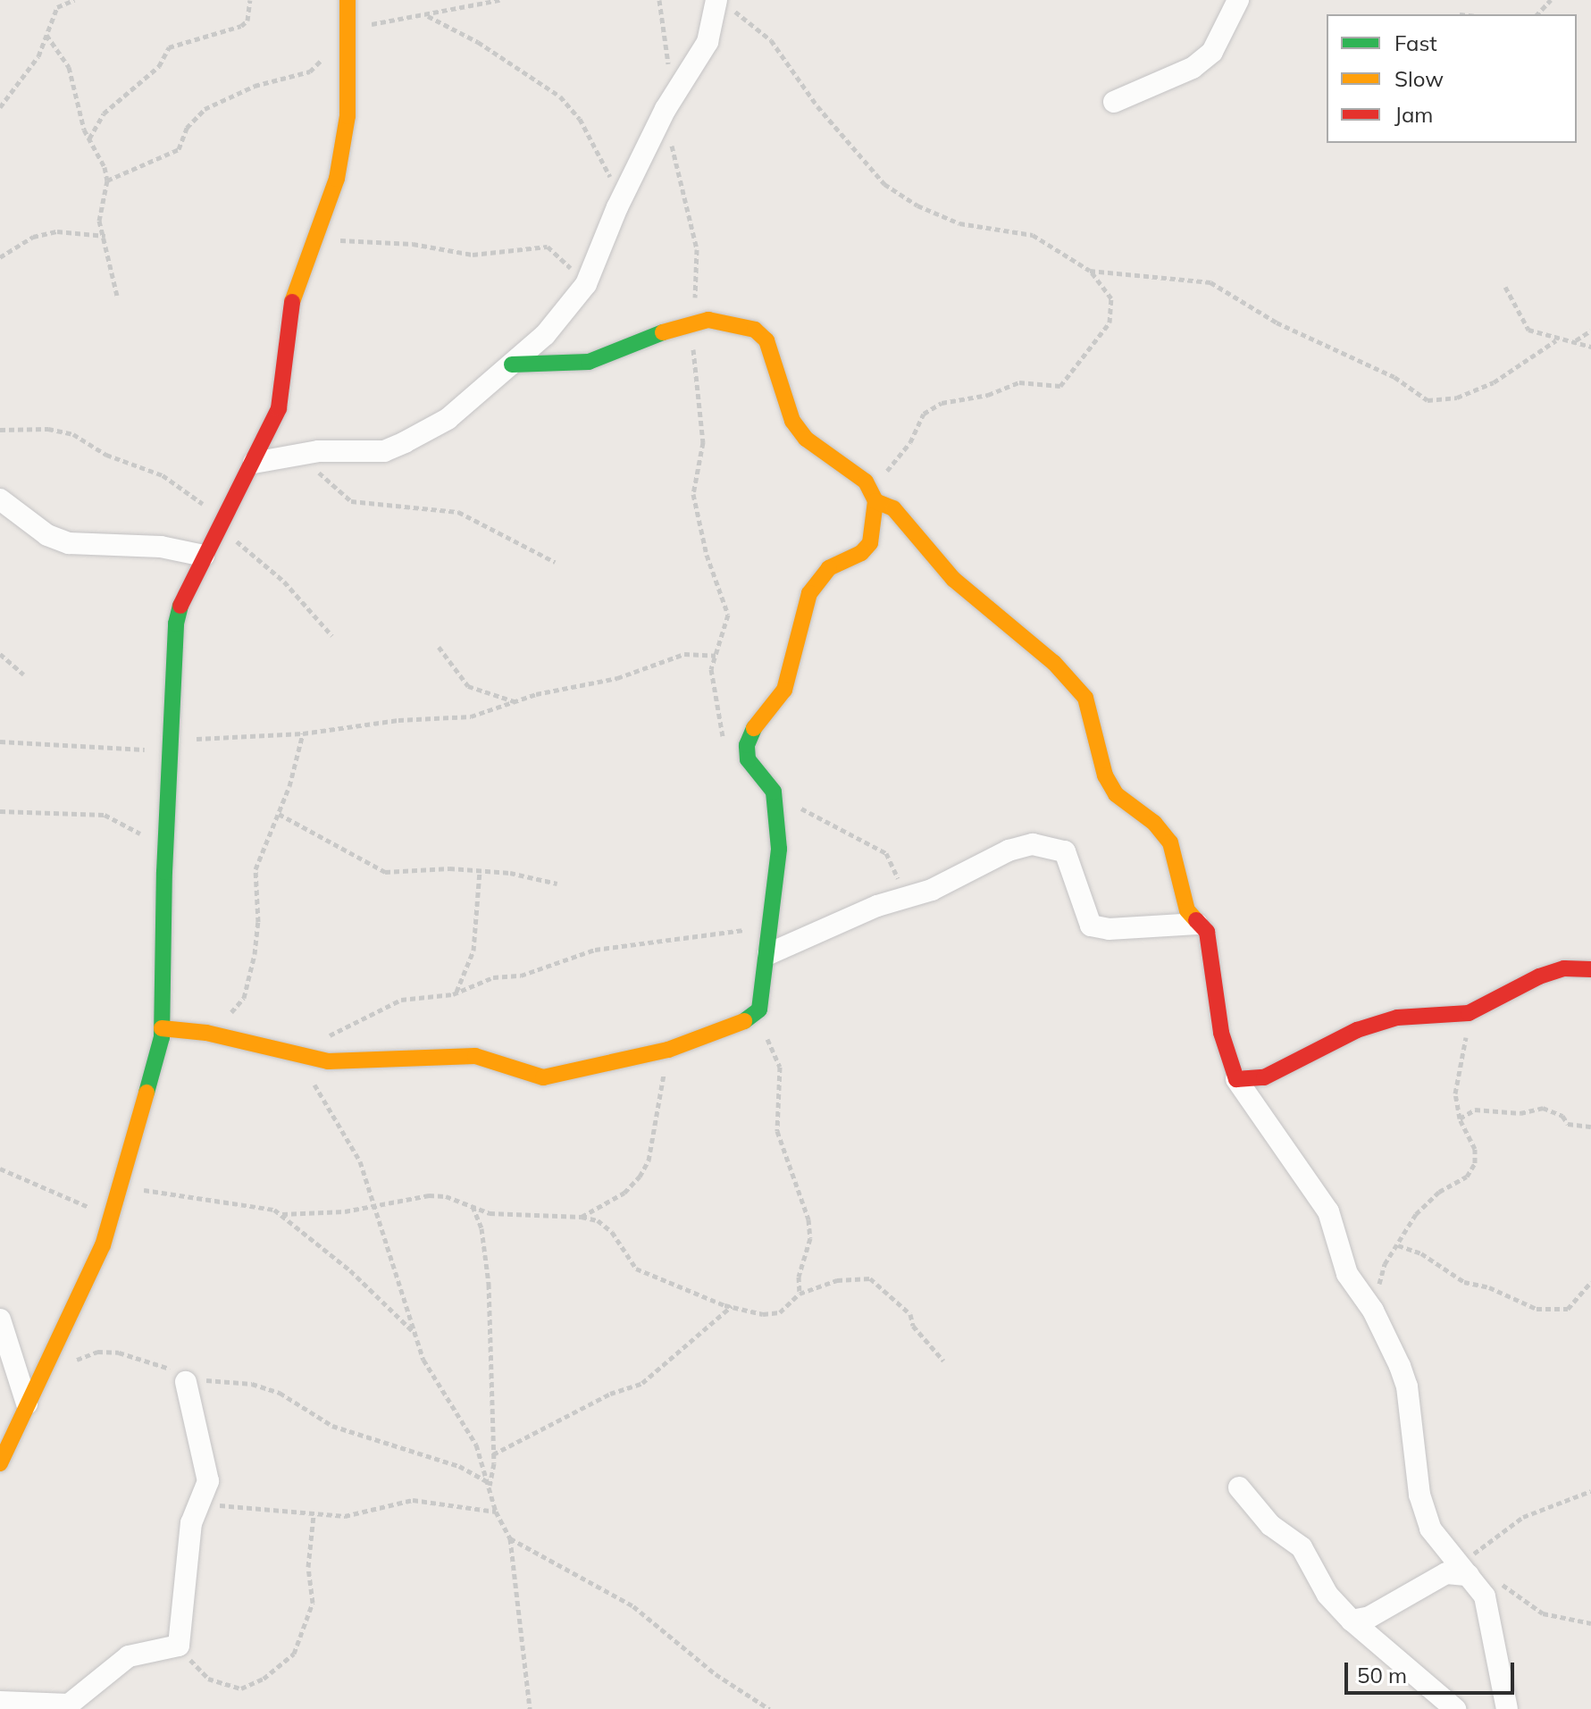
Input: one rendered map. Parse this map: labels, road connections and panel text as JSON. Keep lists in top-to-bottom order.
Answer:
{
  "legend": ["Fast", "Slow", "Jam"],
  "scale_bar": "50 m"
}
